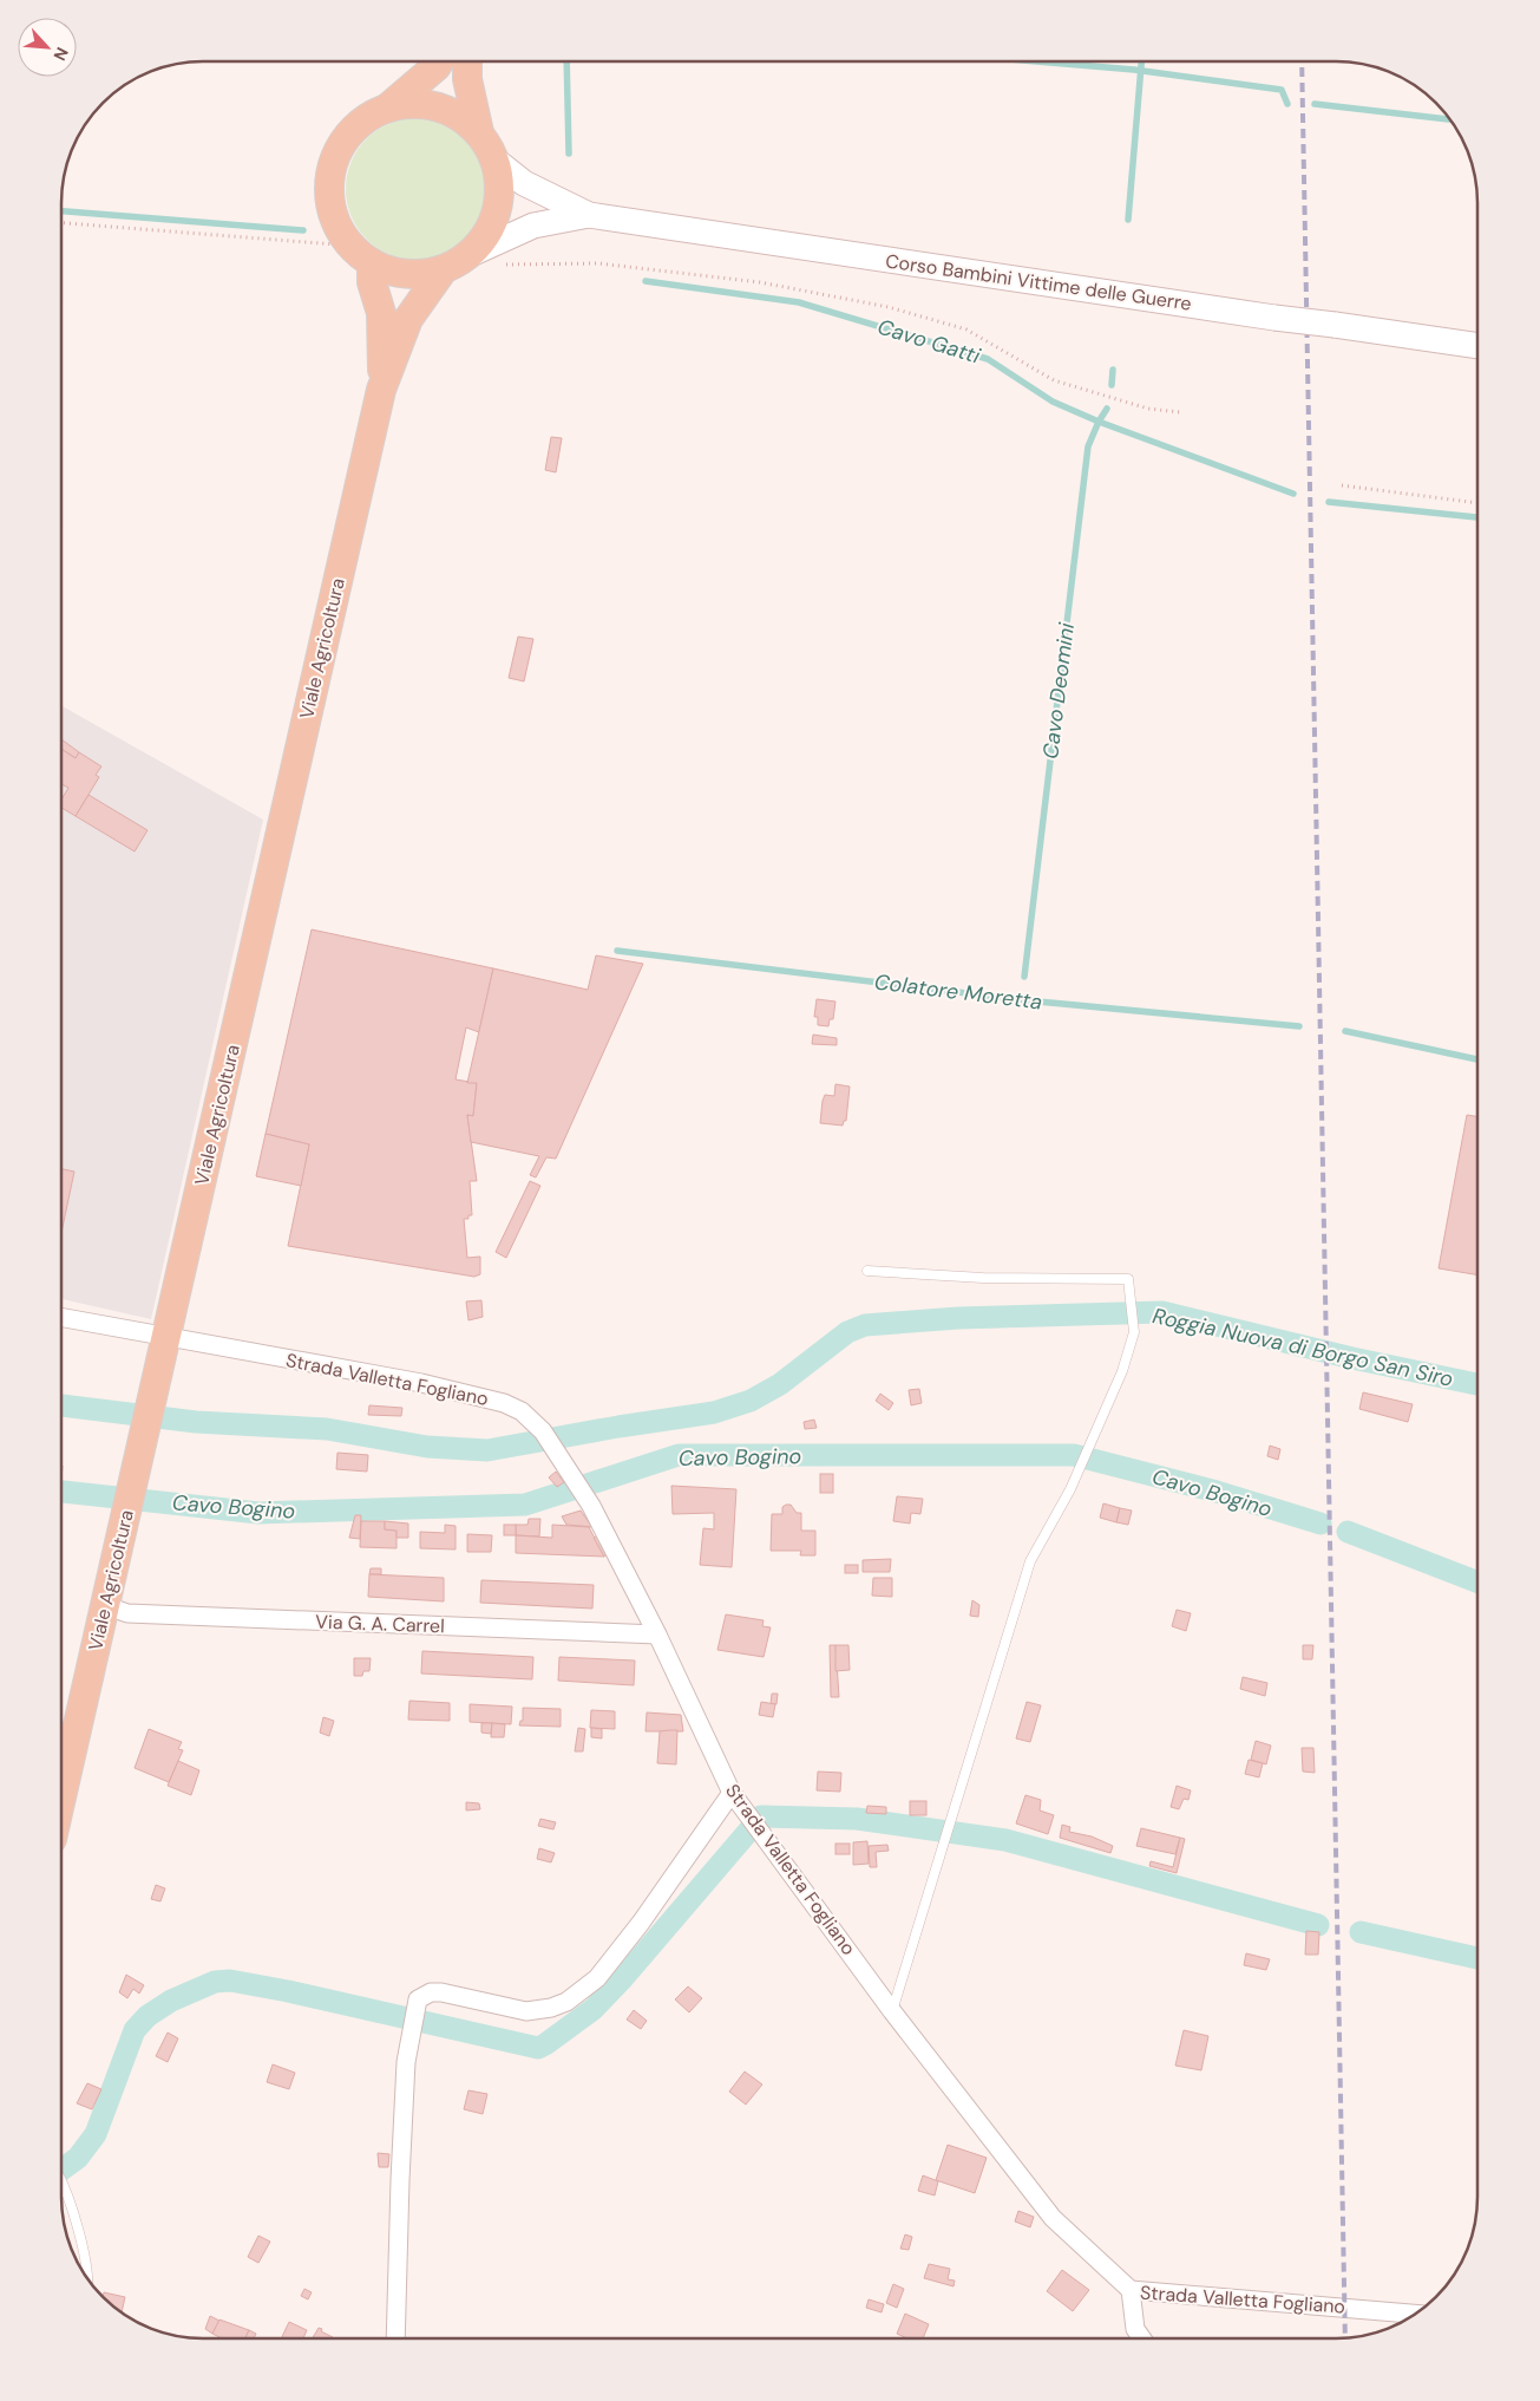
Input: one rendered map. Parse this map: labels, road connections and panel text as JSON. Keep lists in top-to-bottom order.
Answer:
{
  "streets": {
    "main road": ["Corso Bambini Vittime delle Guerre", "Viale Agricoltura"],
    "street": ["Strada Valletta Fogliano", "Via G. A. Carrel"]
  },
  "crossings": [
    ["Corso Bambini Vittime delle Guerre", "Viale Agricoltura"],
    ["Viale Agricoltura", "Strada Valletta Fogliano"],
    ["Viale Agricoltura", "Via G. A. Carrel"],
    ["Strada Valletta Fogliano", "Via G. A. Carrel"]
  ],
  "water": [
    "Cavo Gatti",
    "Cavo Deomini",
    "Colatore Moretta",
    "Roggia Nuova di Borgo San Siro",
    "Cavo Bogino"
  ],
  "north": "bottom right"
}
